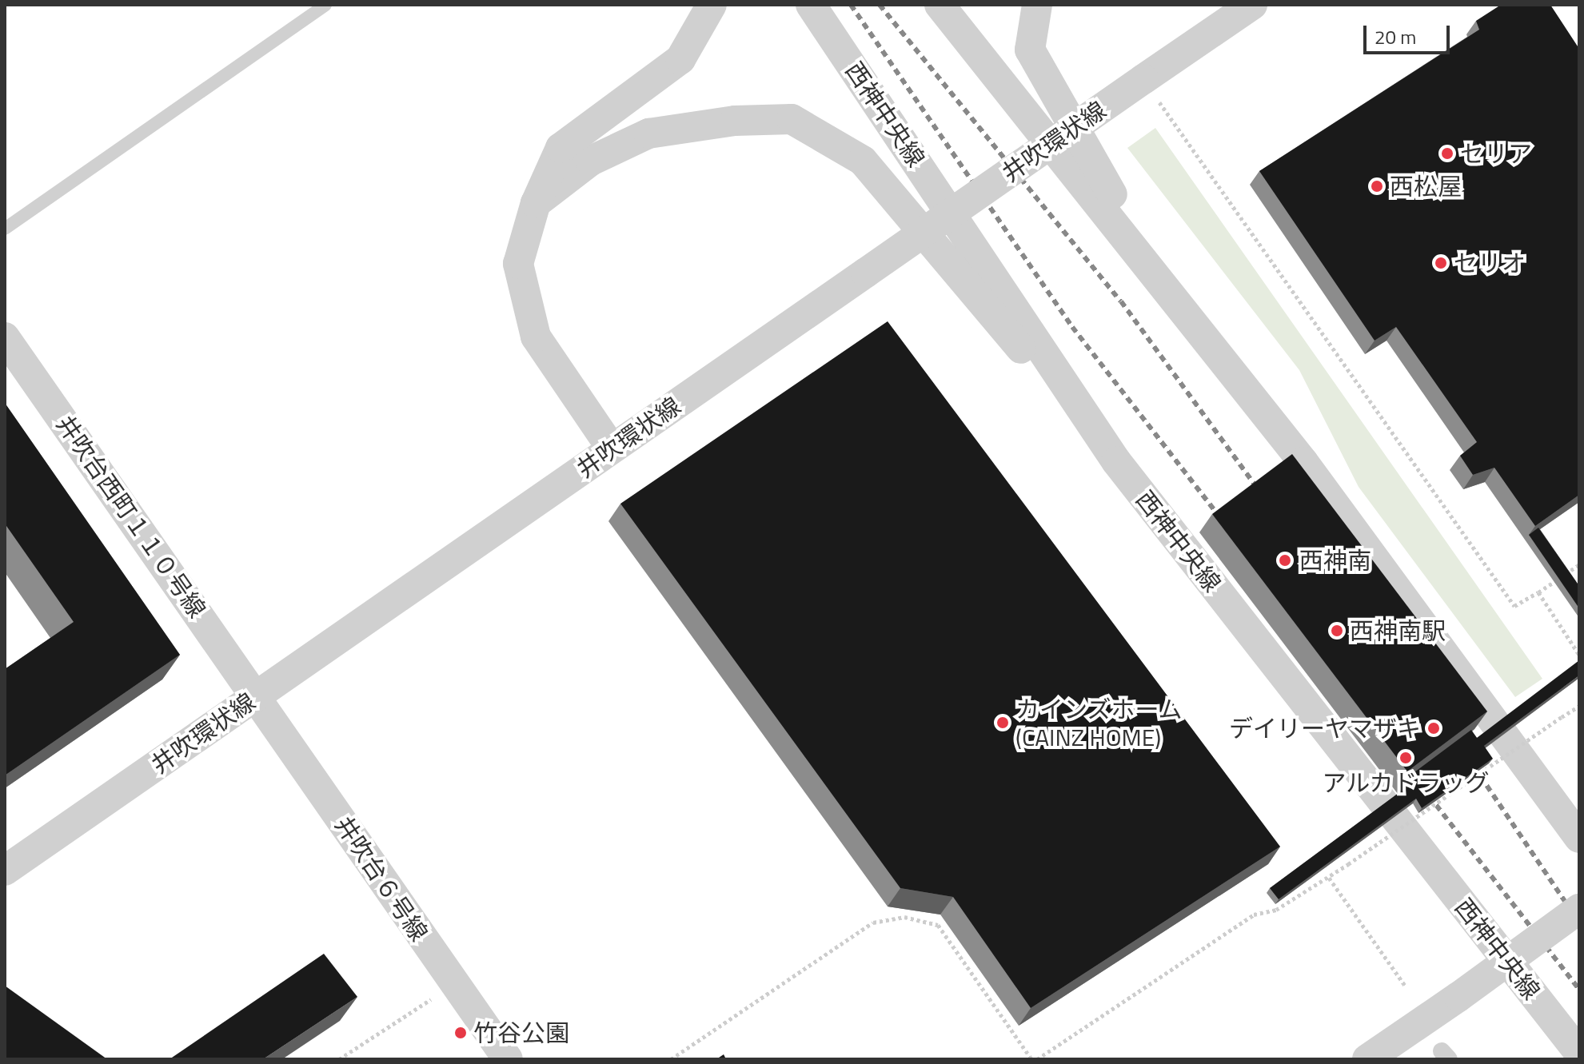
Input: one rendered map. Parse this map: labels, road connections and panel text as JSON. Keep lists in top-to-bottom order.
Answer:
{
  "streets": {
    "street": [
      "西神中央線",
      "井吹環状線",
      "井吹台西町１１０号線",
      "井吹台６号線"
    ]
  },
  "crossings": [
    ["井吹環状線", "井吹台西町１１０号線"],
    ["井吹環状線", "井吹台６号線"],
    ["井吹台西町１１０号線", "井吹台６号線"]
  ],
  "places": [
    "セリア",
    "西松屋",
    "セリオ",
    "西神南",
    "西神南駅",
    "カインズホーム (CAINZ HOME)",
    "デイリーヤマザキ",
    "アルカドラッグ",
    "竹谷公園"
  ],
  "scale_bar": "20 m"
}
